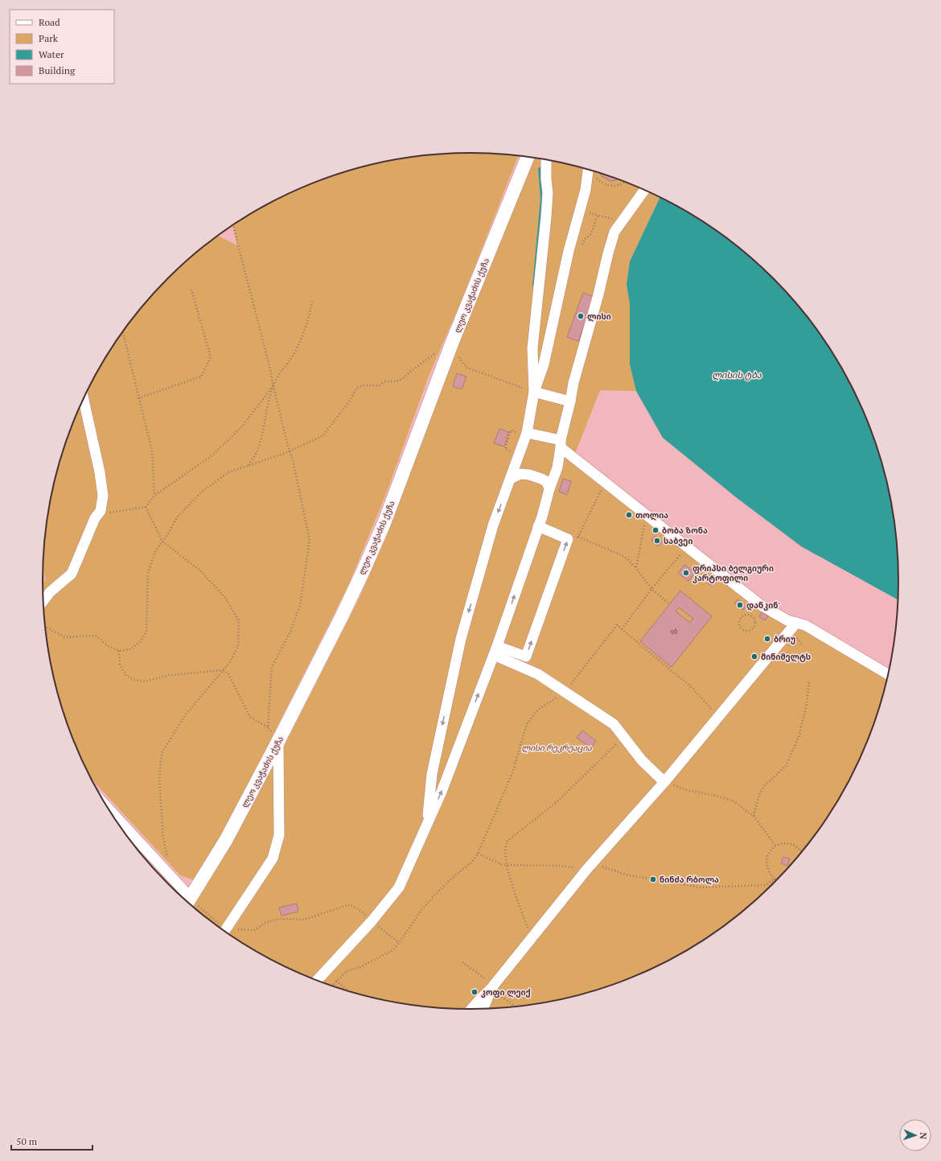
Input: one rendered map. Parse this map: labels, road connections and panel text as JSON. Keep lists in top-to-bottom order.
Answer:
{
  "streets": {
    "main road": ["ლეო კვაჭაძის ქუჩა"]
  },
  "water": ["ლისის ტბა"],
  "parks": ["ლისი რეკრეაცია"],
  "places": [
    "ლისი",
    "თოლია",
    "ბობა ზონა",
    "საბვეი",
    "ფრიპსი ბელგიური კარტოფილი",
    "დანკინ'",
    "ბრიუ",
    "მინიმელტს",
    "ნინძა რბოლა",
    "კოფი ლეიქ"
  ],
  "house_numbers": ["9ბ"],
  "legend": [
    "Road",
    "Park",
    "Water",
    "Building"
  ],
  "scale_bar": "50 m",
  "north": "right"
}
